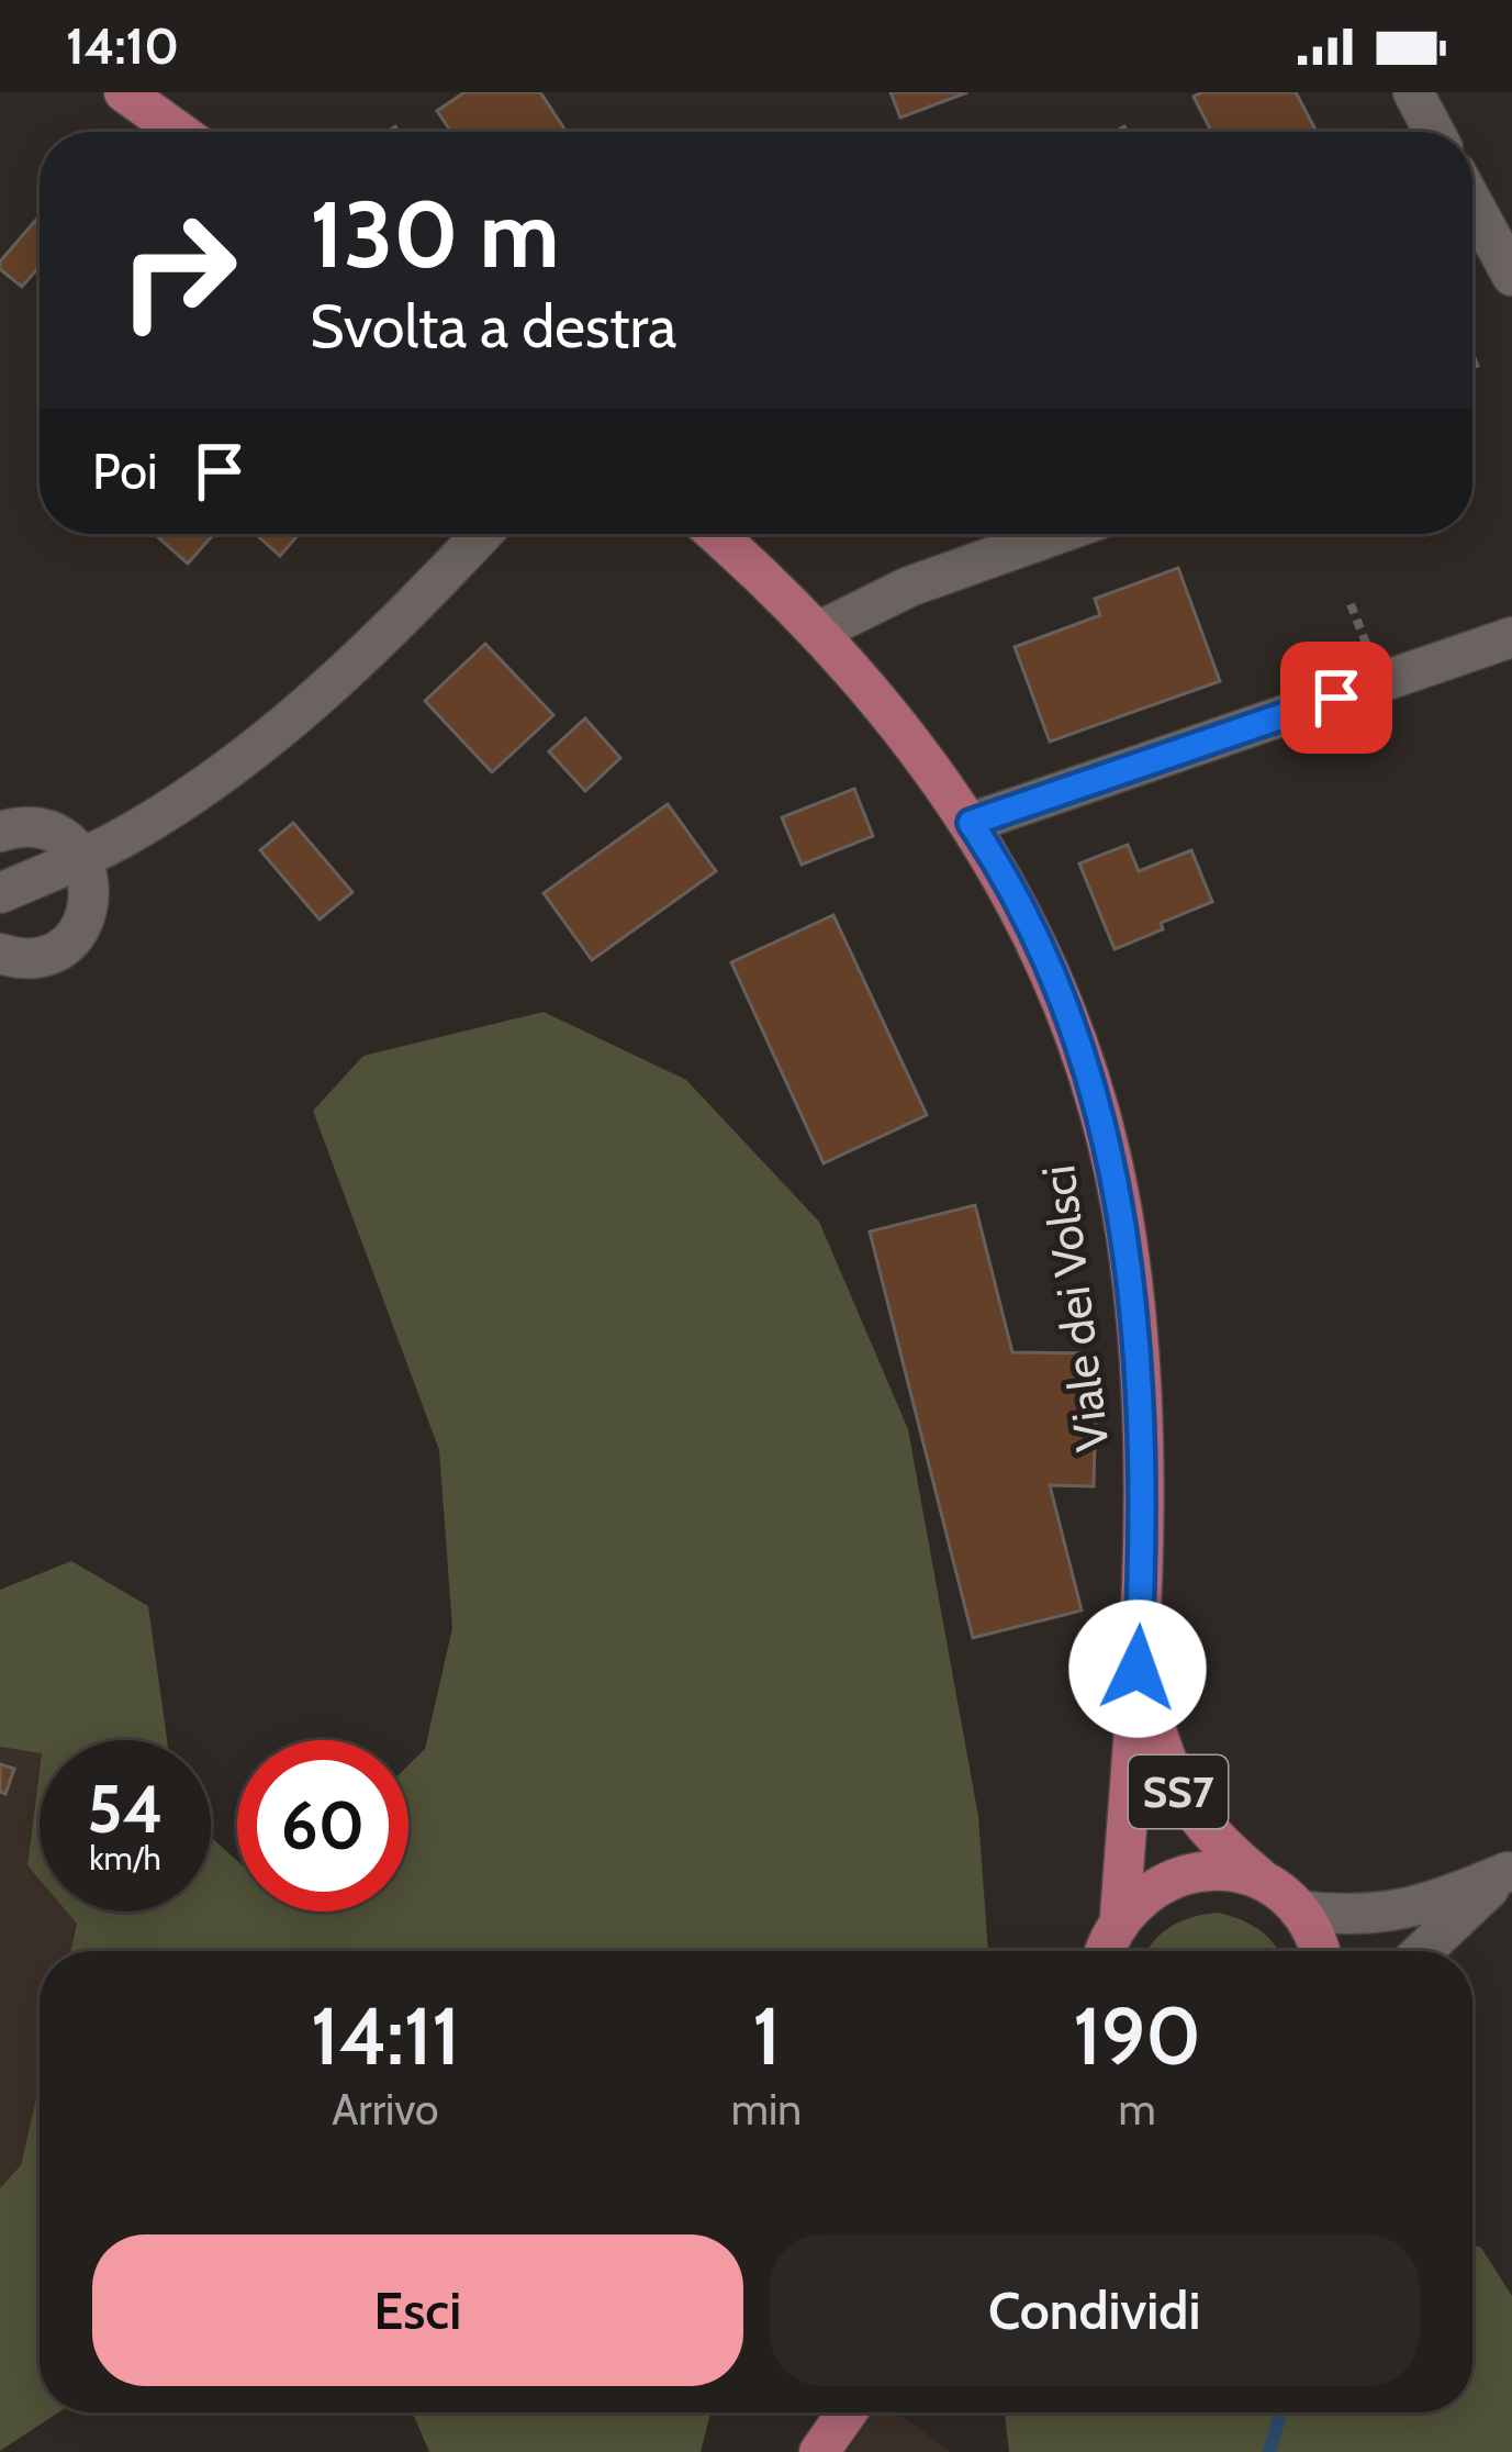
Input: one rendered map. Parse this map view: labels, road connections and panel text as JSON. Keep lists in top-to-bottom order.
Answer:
{
  "streets": {
    "main road": ["Viale dei Volsci", "SS7"]
  },
  "crossings": [
    ["Viale dei Volsci", "SS7"]
  ],
  "page": {
    "status": "14:10",
    "turn": ["130 m", "Svolta a destra"],
    "then": "Poi",
    "speed": "54 km/h",
    "limit": "60",
    "eta": [
      "14:11",
      "Arrivo",
      "1",
      "min",
      "190",
      "m"
    ],
    "buttons": ["Esci", "Condividi"]
  }
}
